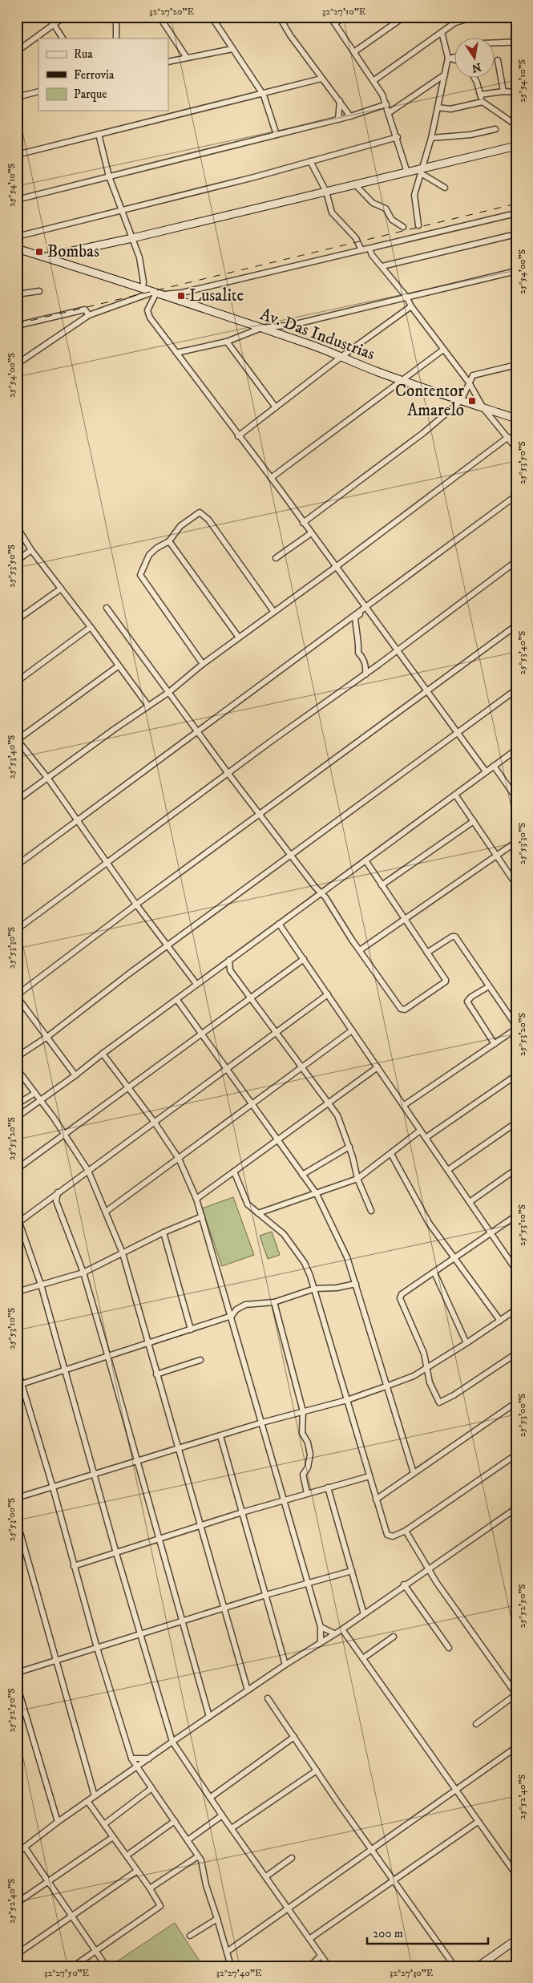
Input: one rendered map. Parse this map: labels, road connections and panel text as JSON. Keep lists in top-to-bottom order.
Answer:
{
  "streets": {
    "street": ["Av. Das Industrias"]
  },
  "places": {
    "transit": ["Bombas", "Lusalite", "Contentor Amarelo"]
  },
  "legend": ["Rua", "Ferrovia", "Parque"],
  "scale_bar": "200 m",
  "north": "bottom",
  "coordinates": [
    "32°27'20\"E",
    "32°27'10\"E",
    "25°54'10\"S",
    "25°54'00\"S",
    "25°53'50\"S",
    "25°53'40\"S",
    "25°53'30\"S",
    "25°53'20\"S",
    "25°53'10\"S",
    "25°53'00\"S",
    "25°52'50\"S",
    "25°52'40\"S",
    "32°27'50\"E",
    "32°27'40\"E",
    "32°27'30\"E"
  ]
}
